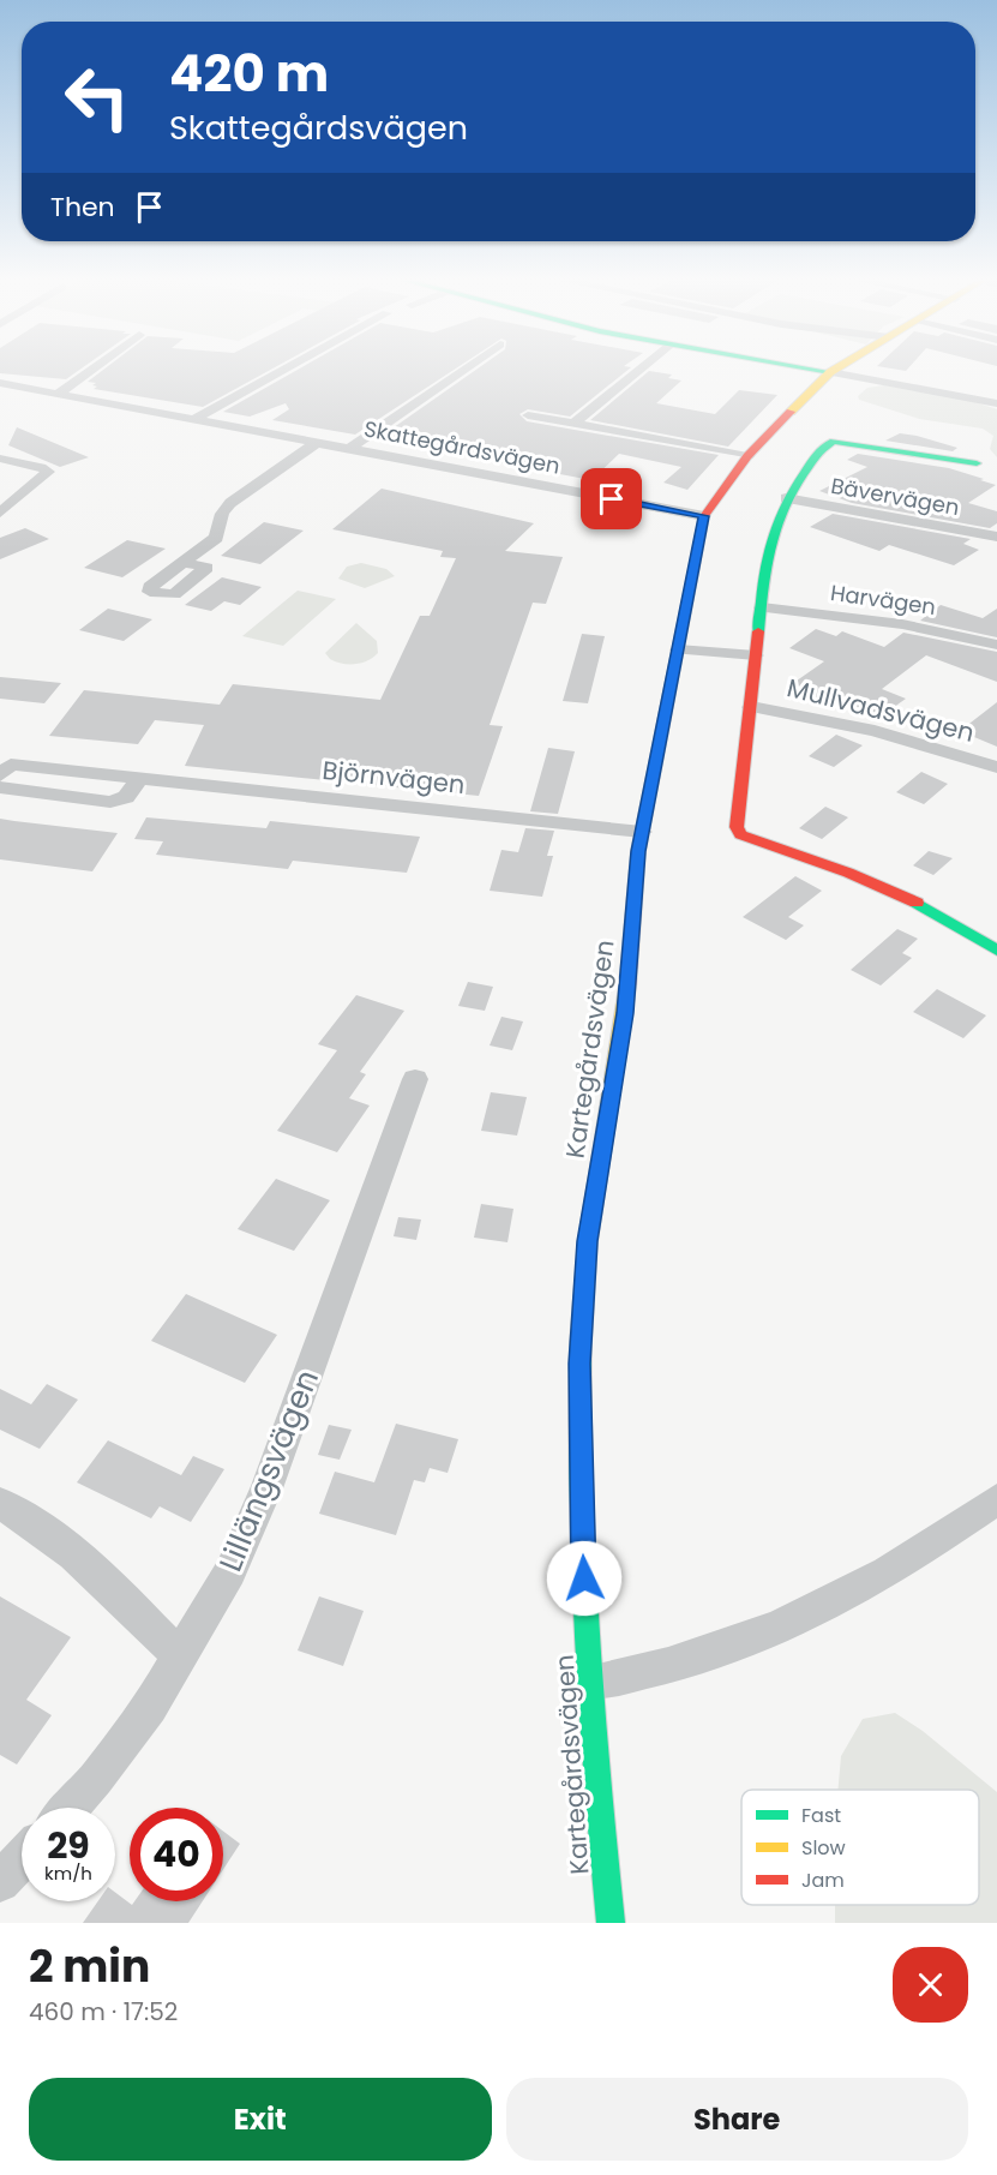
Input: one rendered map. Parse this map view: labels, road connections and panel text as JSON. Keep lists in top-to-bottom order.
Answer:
{
  "streets": {
    "street": [
      "Skattegårdsvägen",
      "Bävervägen",
      "Harvägen",
      "Mullvadsvägen",
      "Björnvägen",
      "Kartegårdsvägen",
      "Lillängsvägen"
    ]
  },
  "crossings": [
    ["Skattegårdsvägen", "Kartegårdsvägen"],
    ["Björnvägen", "Kartegårdsvägen"]
  ],
  "legend": ["Fast", "Slow", "Jam"],
  "page": {
    "turn": ["420 m", "Skattegårdsvägen"],
    "then": "Then",
    "speed": "29 km/h",
    "limit": "40",
    "heading": ["2 min", "460 m · 17:52"],
    "buttons": ["Exit", "Share"]
  }
}
